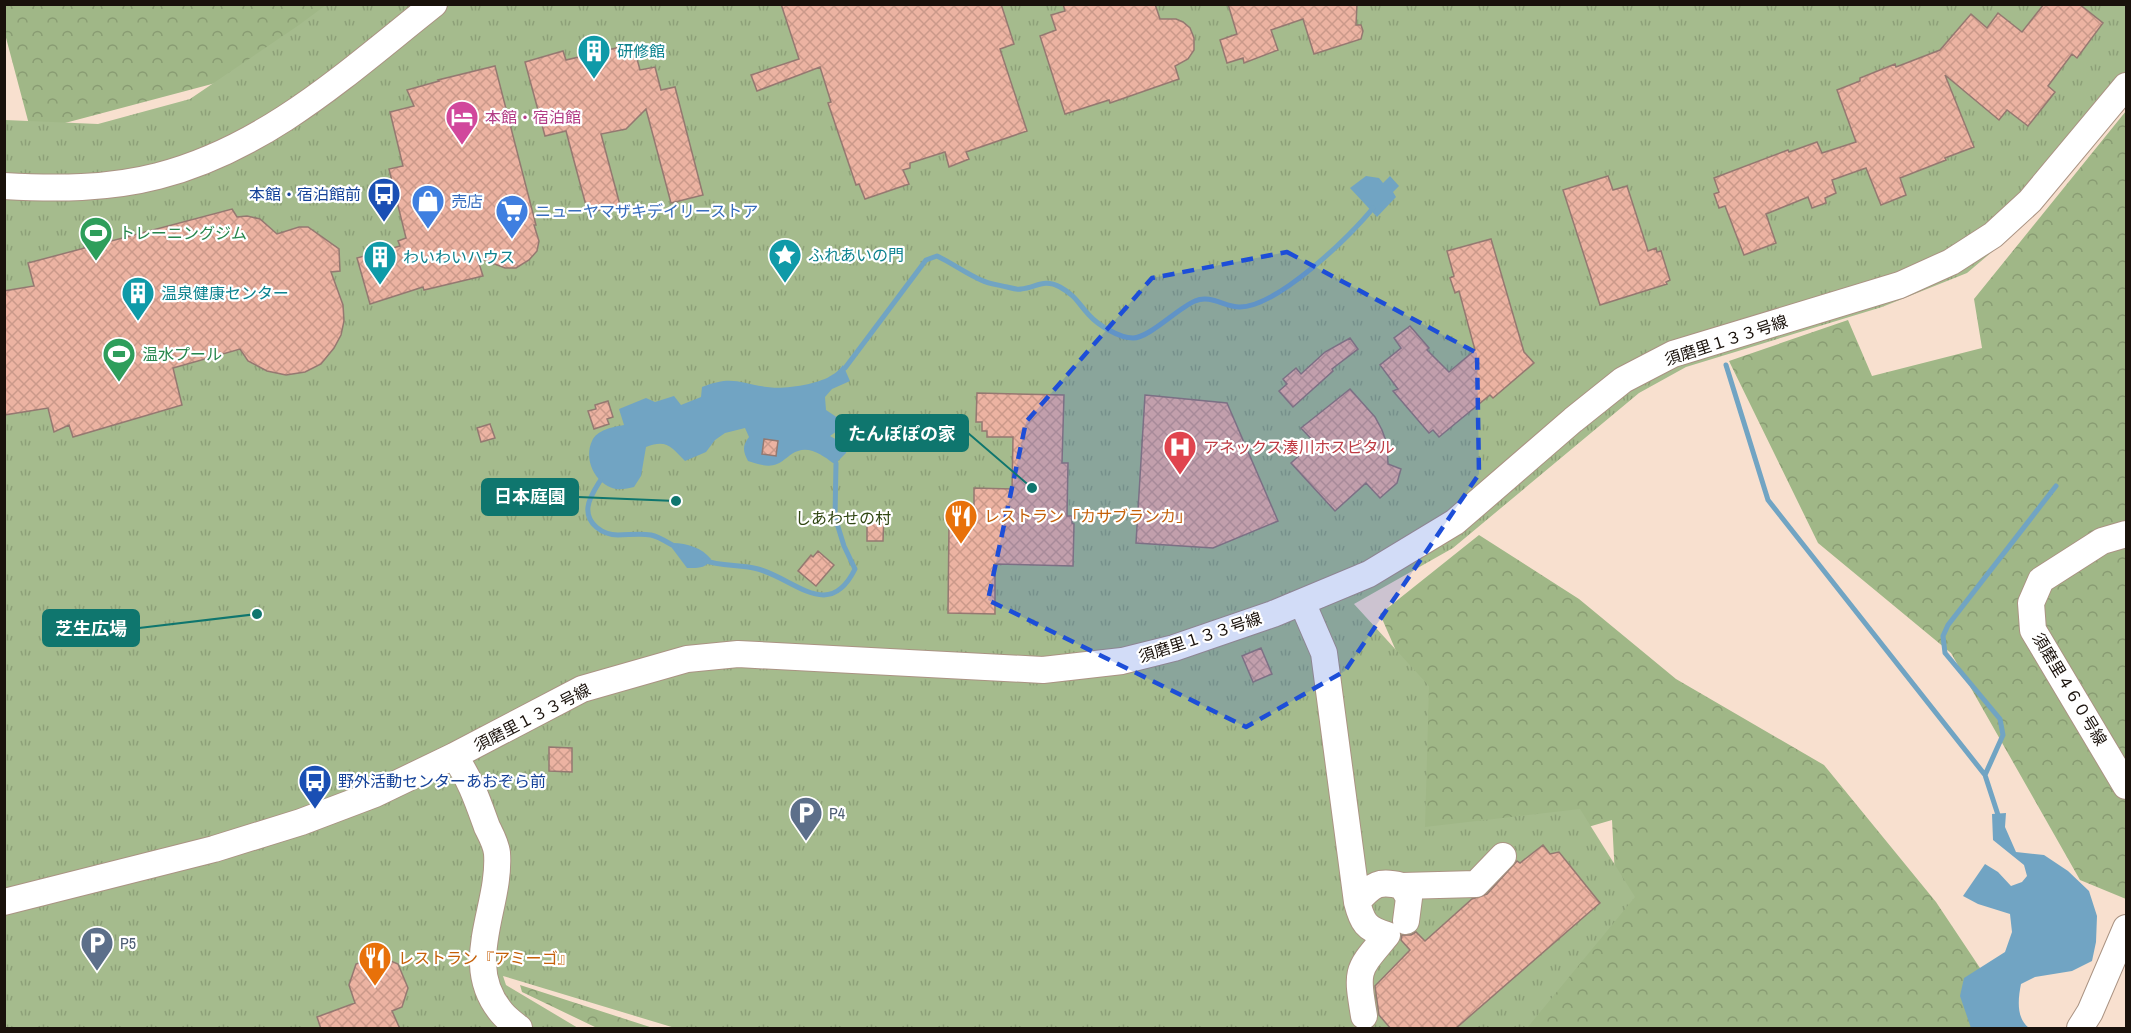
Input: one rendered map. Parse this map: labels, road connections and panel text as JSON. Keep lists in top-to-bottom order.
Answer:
{
  "streets": {
    "street": ["須磨里１３３号線", "須磨里４６０号線"]
  },
  "parks": ["しあわせの村"],
  "places": {
    "building": ["研修館", "わいわいハウス", "温泉健康センター"],
    "hotel": ["本館・宿泊館"],
    "bus stop": ["本館・宿泊館前", "野外活動センターあおぞら前"],
    "shop": ["売店"],
    "supermarket": ["ニューヤマザキデイリーストア"],
    "sports": ["トレーニングジム", "温水プール"],
    "place": ["ふれあいの門"],
    "hospital": ["アネックス湊川ホスピタル"],
    "other": ["たんぽぽの家", "日本庭園", "芝生広場"],
    "restaurant": ["レストラン「カサブランカ」", "レストラン『アミーゴ』"],
    "parking": ["P4", "P5"]
  }
}
